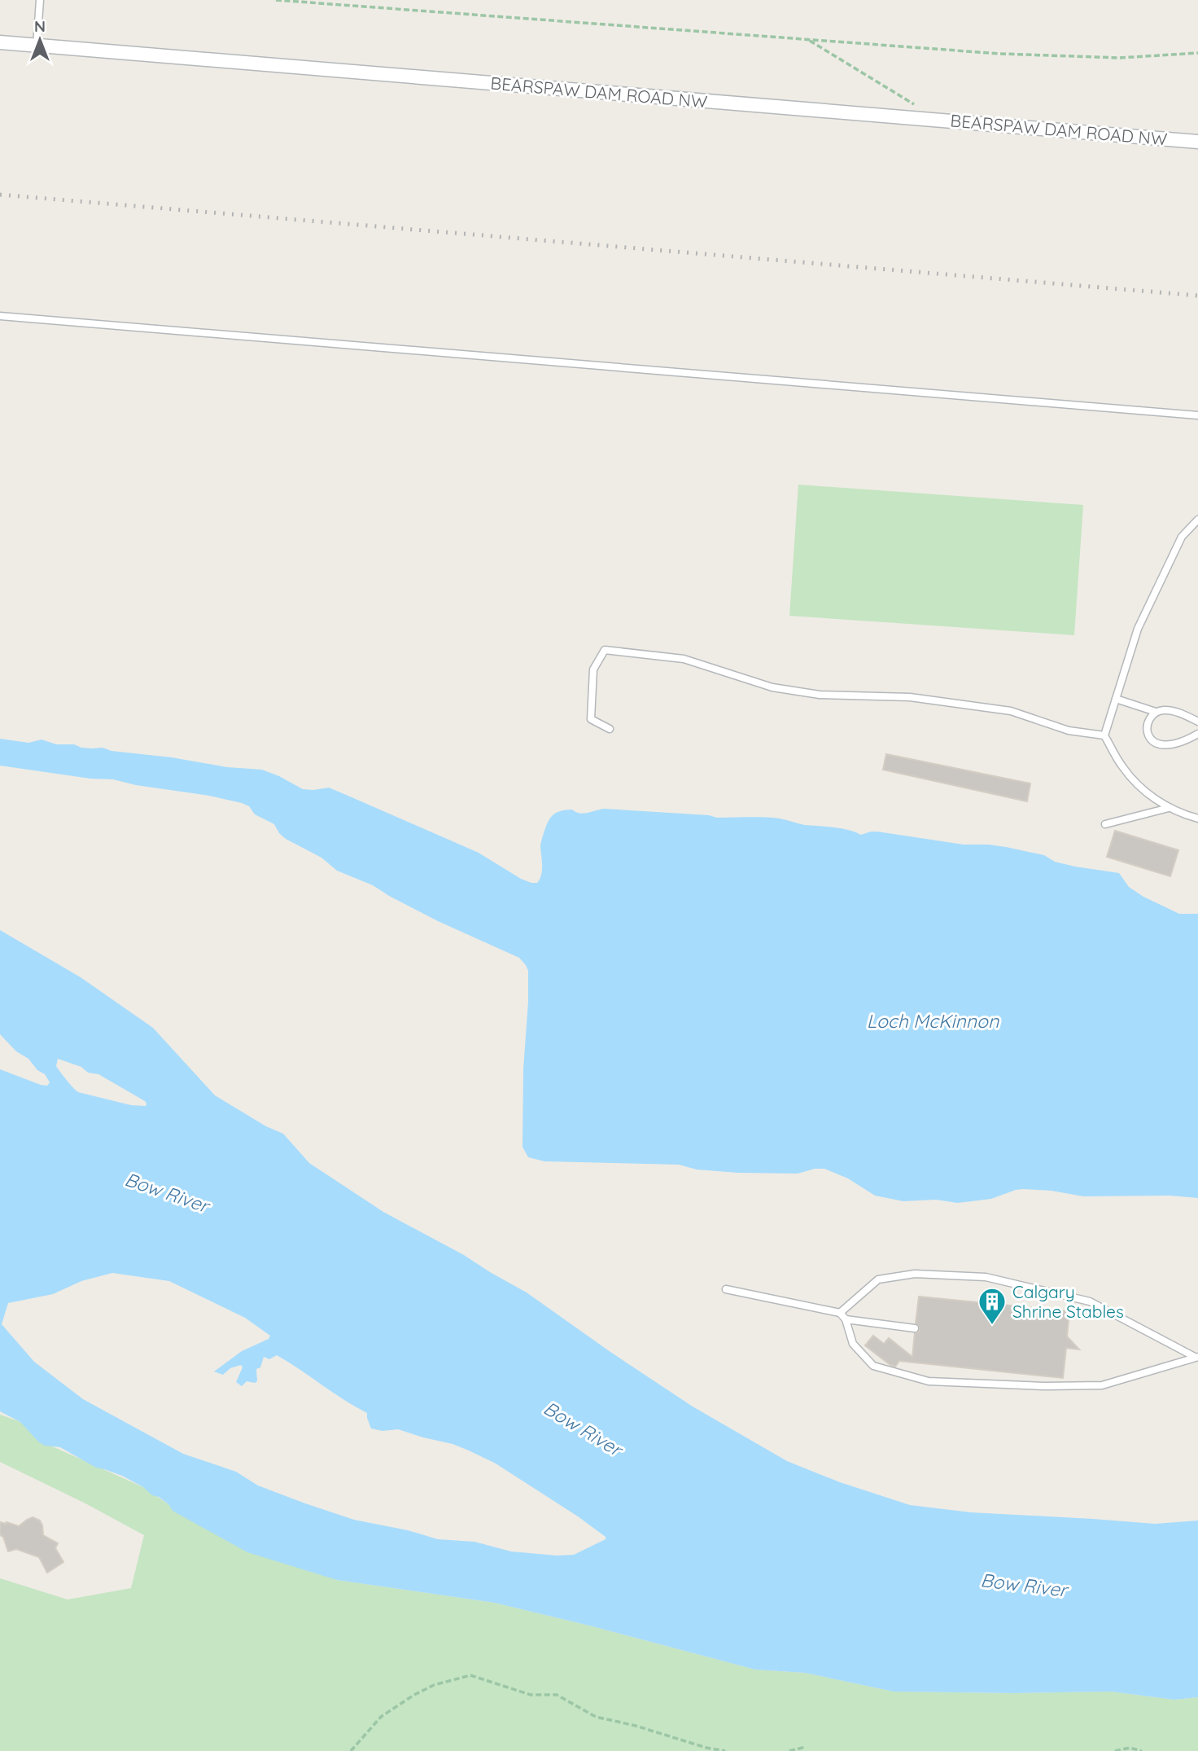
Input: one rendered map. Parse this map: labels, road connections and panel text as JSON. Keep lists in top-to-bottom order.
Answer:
{
  "streets": {
    "street": ["BEARSPAW DAM ROAD NW"]
  },
  "water": ["Loch McKinnon", "Bow River"],
  "places": {
    "building": ["Calgary Shrine Stables"]
  },
  "north": "top"
}
